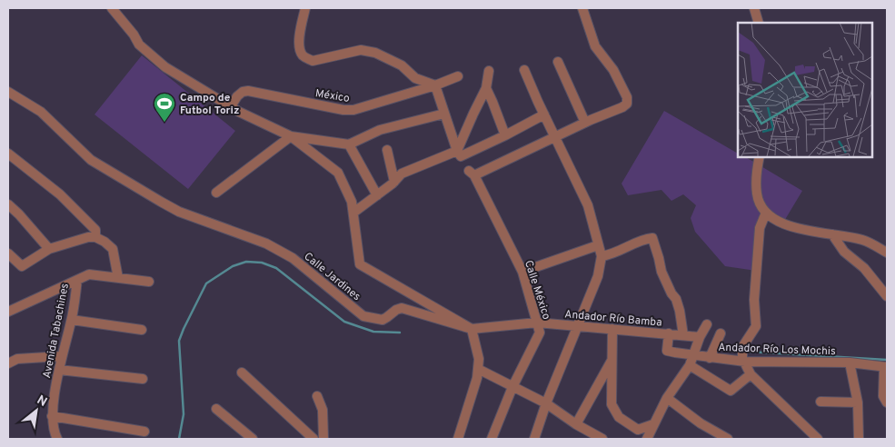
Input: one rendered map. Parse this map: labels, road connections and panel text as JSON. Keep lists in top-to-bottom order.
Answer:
{
  "streets": {
    "street": [
      "México",
      "Calle Jardines",
      "Calle México",
      "Andador Río Bamba",
      "Avenida Tabachines",
      "Andador Río Los Mochis"
    ]
  },
  "crossings": [
    ["Calle Jardines", "Andador Río Bamba"],
    ["Calle México", "Andador Río Bamba"],
    ["Andador Río Bamba", "Andador Río Los Mochis"]
  ],
  "places": {
    "sports": ["Campo de Futbol Toriz"]
  },
  "north": "top right"
}
